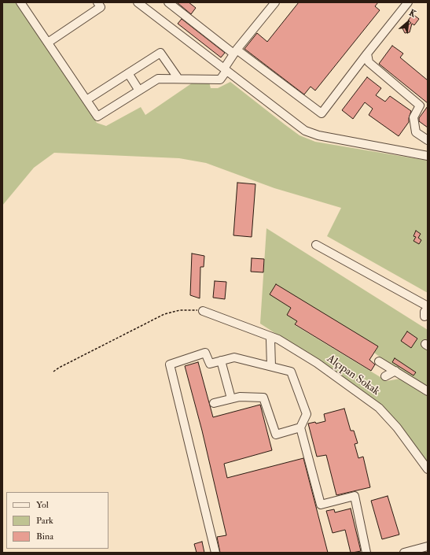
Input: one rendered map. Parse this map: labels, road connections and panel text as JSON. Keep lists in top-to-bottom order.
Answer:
{
  "streets": {
    "street": ["Alçıpan Sokak"]
  },
  "legend": ["Yol", "Park", "Bina"],
  "north": "top right"
}
